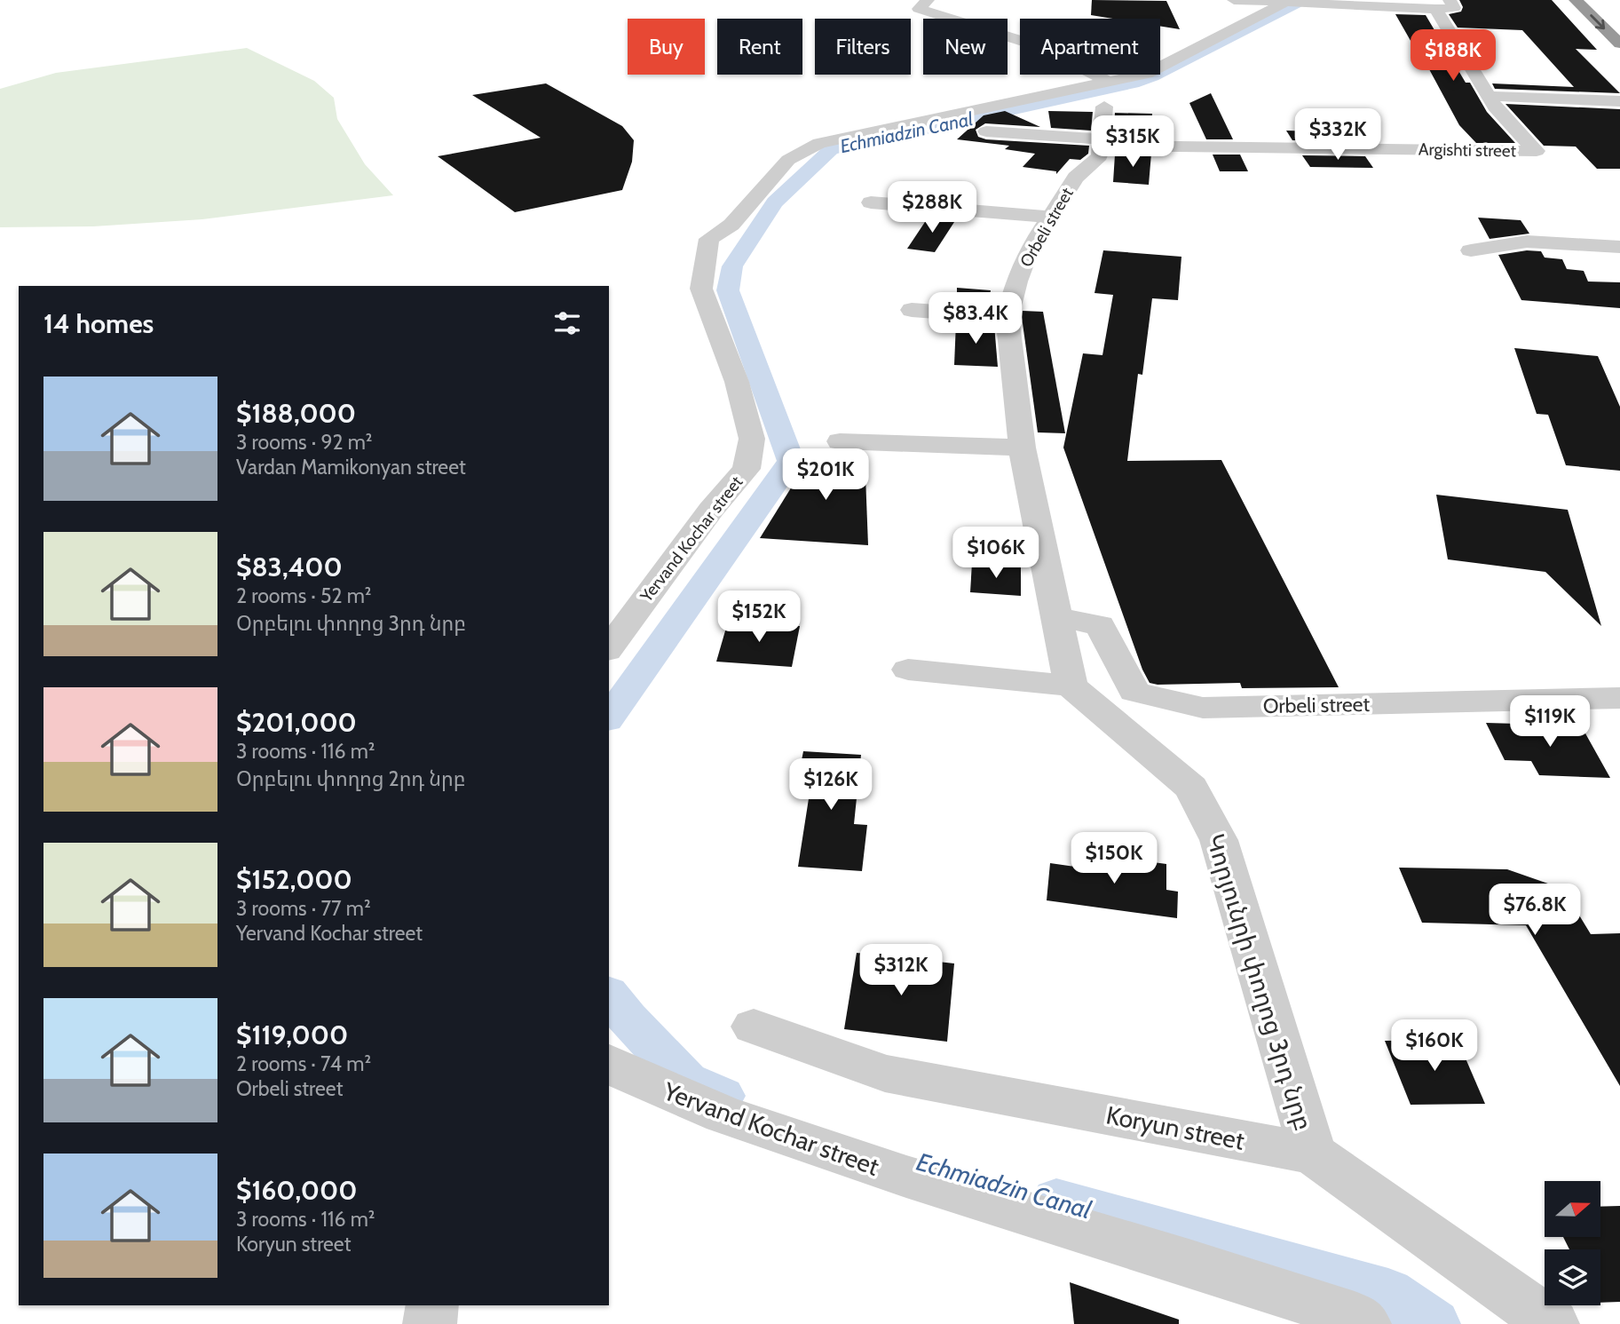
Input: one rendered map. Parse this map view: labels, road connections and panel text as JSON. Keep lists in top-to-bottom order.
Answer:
{
  "streets": {
    "street": [
      "Argishti street",
      "Orbeli street",
      "Yervand Kochar street",
      "Կորյունրի փողոց 3րդ նրբ",
      "Koryun street"
    ]
  },
  "crossings": [
    ["Argishti street", "Orbeli street"],
    ["Orbeli street", "Yervand Kochar street"],
    ["Orbeli street", "Կորյունրի փողոց 3րդ նրբ"],
    ["Կորյունրի փողոց 3րդ նրբ", "Koryun street"]
  ],
  "water": ["Echmiadzin Canal"],
  "north": "right",
  "page": {
    "chip": [
      "Buy",
      "Rent",
      "Filters",
      "New",
      "Apartment"
    ],
    "price": [
      "$188K",
      "$332K",
      "$315K",
      "$288K",
      "$83.4K",
      "$201K",
      "$106K",
      "$152K",
      "$119K",
      "$126K",
      "$150K",
      "$76.8K",
      "$312K",
      "$160K"
    ],
    "heading": "14 homes",
    "list": [
      {
        "name": "$188,000",
        "note": "3 rooms · 92 m² · Vardan Mamikonyan street"
      },
      {
        "name": "$83,400",
        "note": "2 rooms · 52 m² · Օրբելու փողոց 3րդ նրբ"
      },
      {
        "name": "$201,000",
        "note": "3 rooms · 116 m² · Օրբելու փողոց 2րդ նրբ"
      },
      {
        "name": "$152,000",
        "note": "3 rooms · 77 m² · Yervand Kochar street"
      },
      {
        "name": "$119,000",
        "note": "2 rooms · 74 m² · Orbeli street"
      },
      {
        "name": "$160,000",
        "note": "3 rooms · 116 m² · Koryun street"
      }
    ]
  }
}
